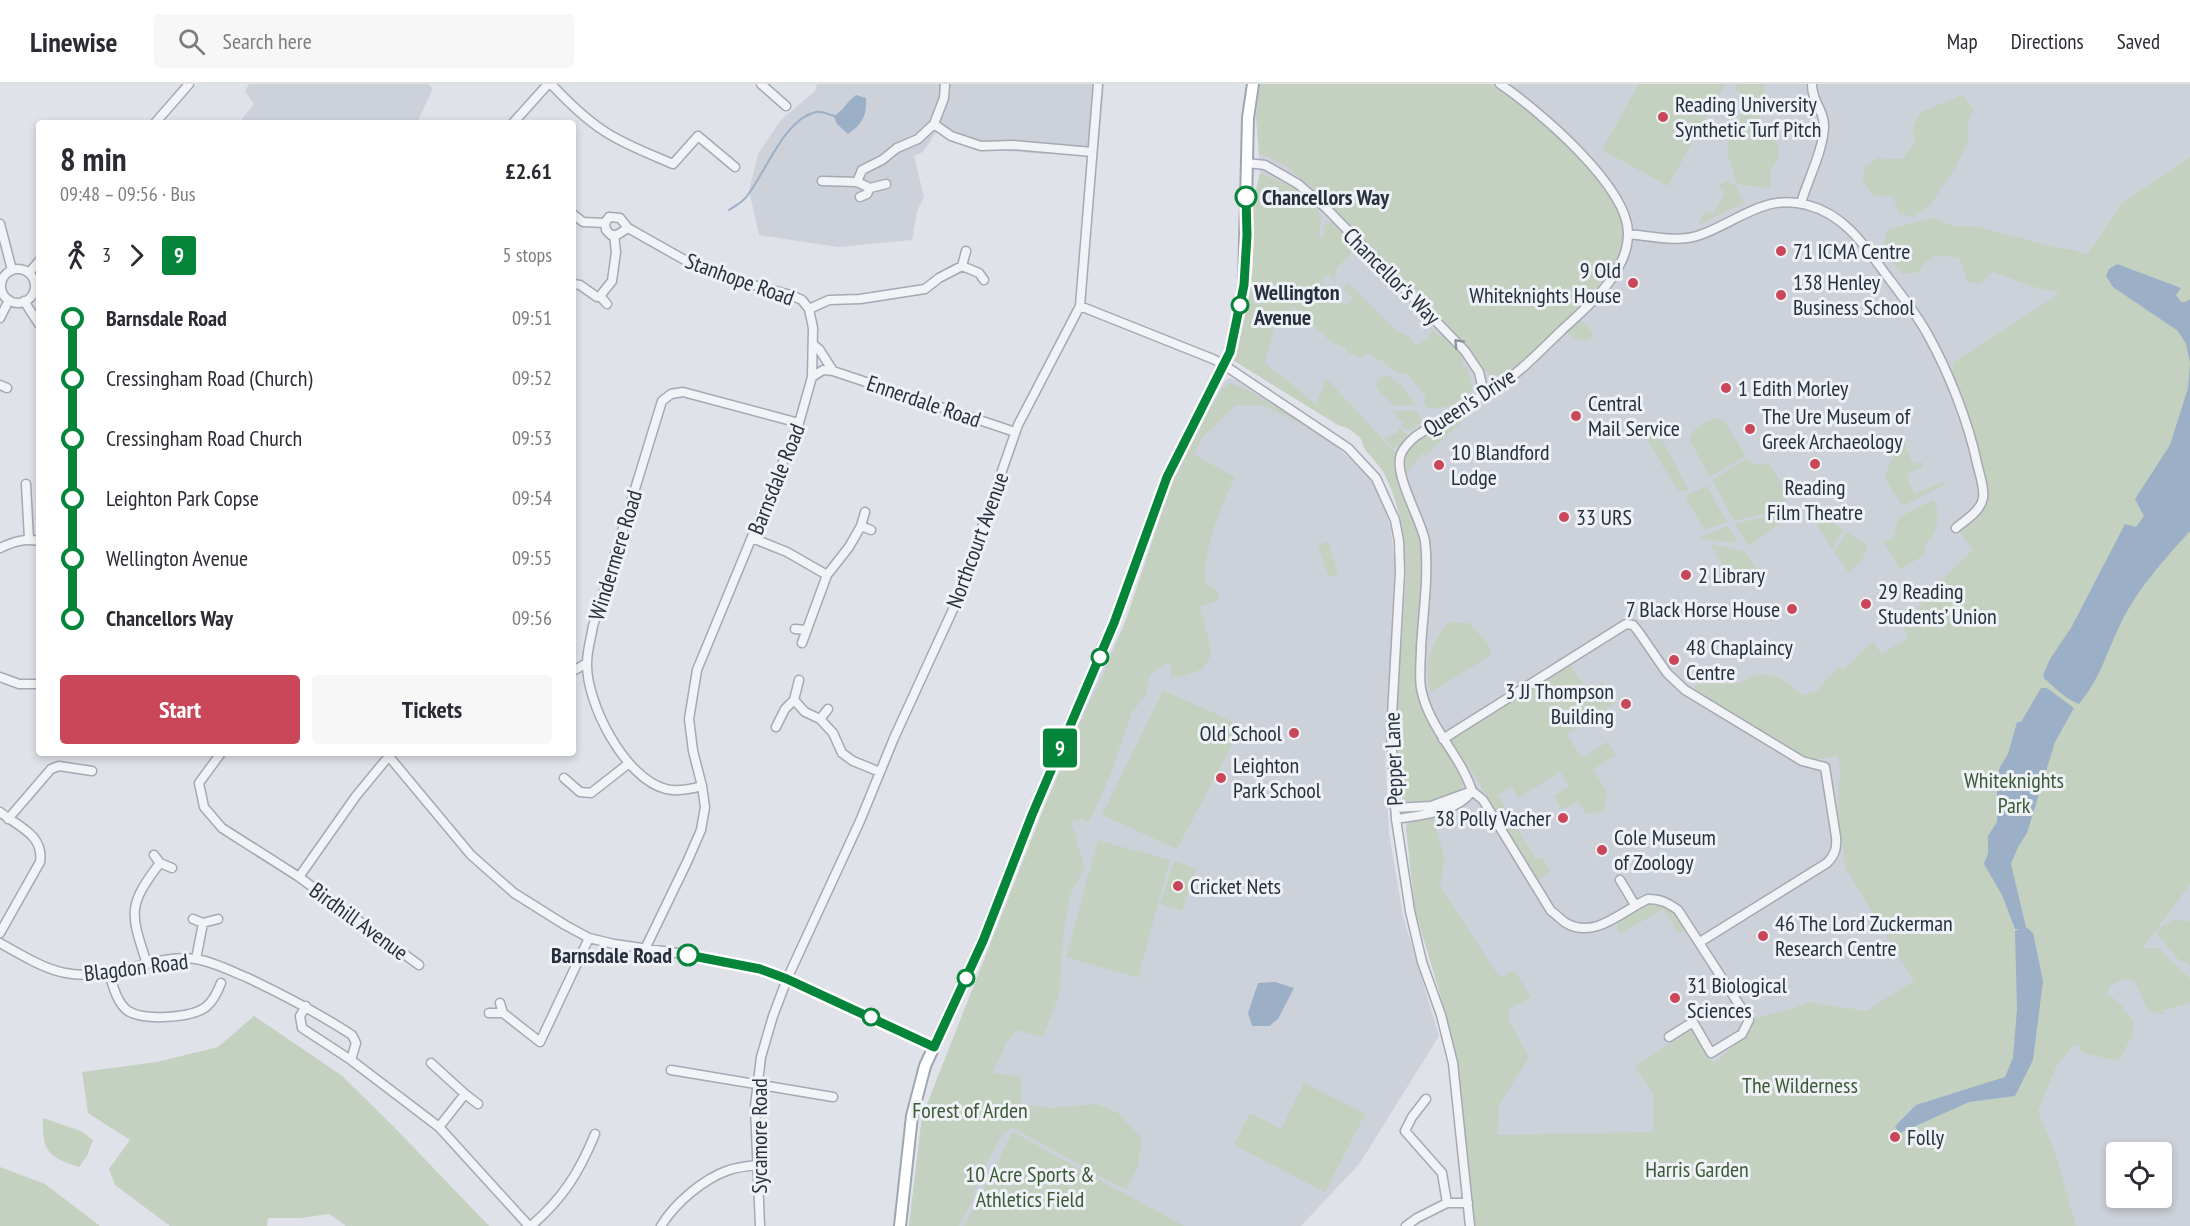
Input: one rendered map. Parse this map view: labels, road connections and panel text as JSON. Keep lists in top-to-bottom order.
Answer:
{
  "streets": {
    "street": [
      "Chancellor's Way",
      "Stanhope Road",
      "Ennerdale Road",
      "Queen's Drive",
      "Barnsdale Road",
      "Northcourt Avenue",
      "Windermere Road",
      "Pepper Lane",
      "Birdhill Avenue",
      "Blagdon Road",
      "Sycamore Road"
    ]
  },
  "crossings": [
    ["Chancellor's Way", "Queen's Drive"],
    ["Stanhope Road", "Barnsdale Road"],
    ["Ennerdale Road", "Northcourt Avenue"],
    ["Barnsdale Road", "Windermere Road"],
    ["Northcourt Avenue", "Sycamore Road"]
  ],
  "one_way": ["Chancellor's Way"],
  "parks": [
    "Whiteknights Park",
    "The Wilderness",
    "Forest of Arden",
    "Harris Garden",
    "10 Acre Sports & Athletics Field"
  ],
  "places": [
    "Reading University Synthetic Turf Pitch",
    "Chancellors Way",
    "71 ICMA Centre",
    "9 Old Whiteknights House",
    "138 Henley Business School",
    "Wellington Avenue",
    "1 Edith Morley",
    "Central Mail Service",
    "The Ure Museum of Greek Archaeology",
    "Reading Film Theatre",
    "10 Blandford Lodge",
    "33 URS",
    "2 Library",
    "29 Reading Students’ Union",
    "7 Black Horse House",
    "48 Chaplaincy Centre",
    "3 JJ Thompson Building",
    "Old School",
    "Leighton Park School",
    "38 Polly Vacher",
    "Cole Museum of Zoology",
    "Cricket Nets",
    "46 The Lord Zuckerman Research Centre",
    "Barnsdale Road",
    "31 Biological Sciences",
    "Folly"
  ],
  "lines": ["bus line 9"],
  "page": {
    "header": "Linewise",
    "search": "Search here",
    "nav": ["Map", "Directions", "Saved"],
    "on_map": "9",
    "heading": ["8 min", "09:48 – 09:56 · Bus", "£2.61"],
    "legs": ["3", "9", "5 stops"],
    "list": [
      {
        "name": "Barnsdale Road",
        "value": "09:51"
      },
      {
        "name": "Cressingham Road (Church)",
        "value": "09:52"
      },
      {
        "name": "Cressingham Road Church",
        "value": "09:53"
      },
      {
        "name": "Leighton Park Copse",
        "value": "09:54"
      },
      {
        "name": "Wellington Avenue",
        "value": "09:55"
      },
      {
        "name": "Chancellors Way",
        "value": "09:56"
      }
    ],
    "buttons": ["Start", "Tickets"]
  }
}
